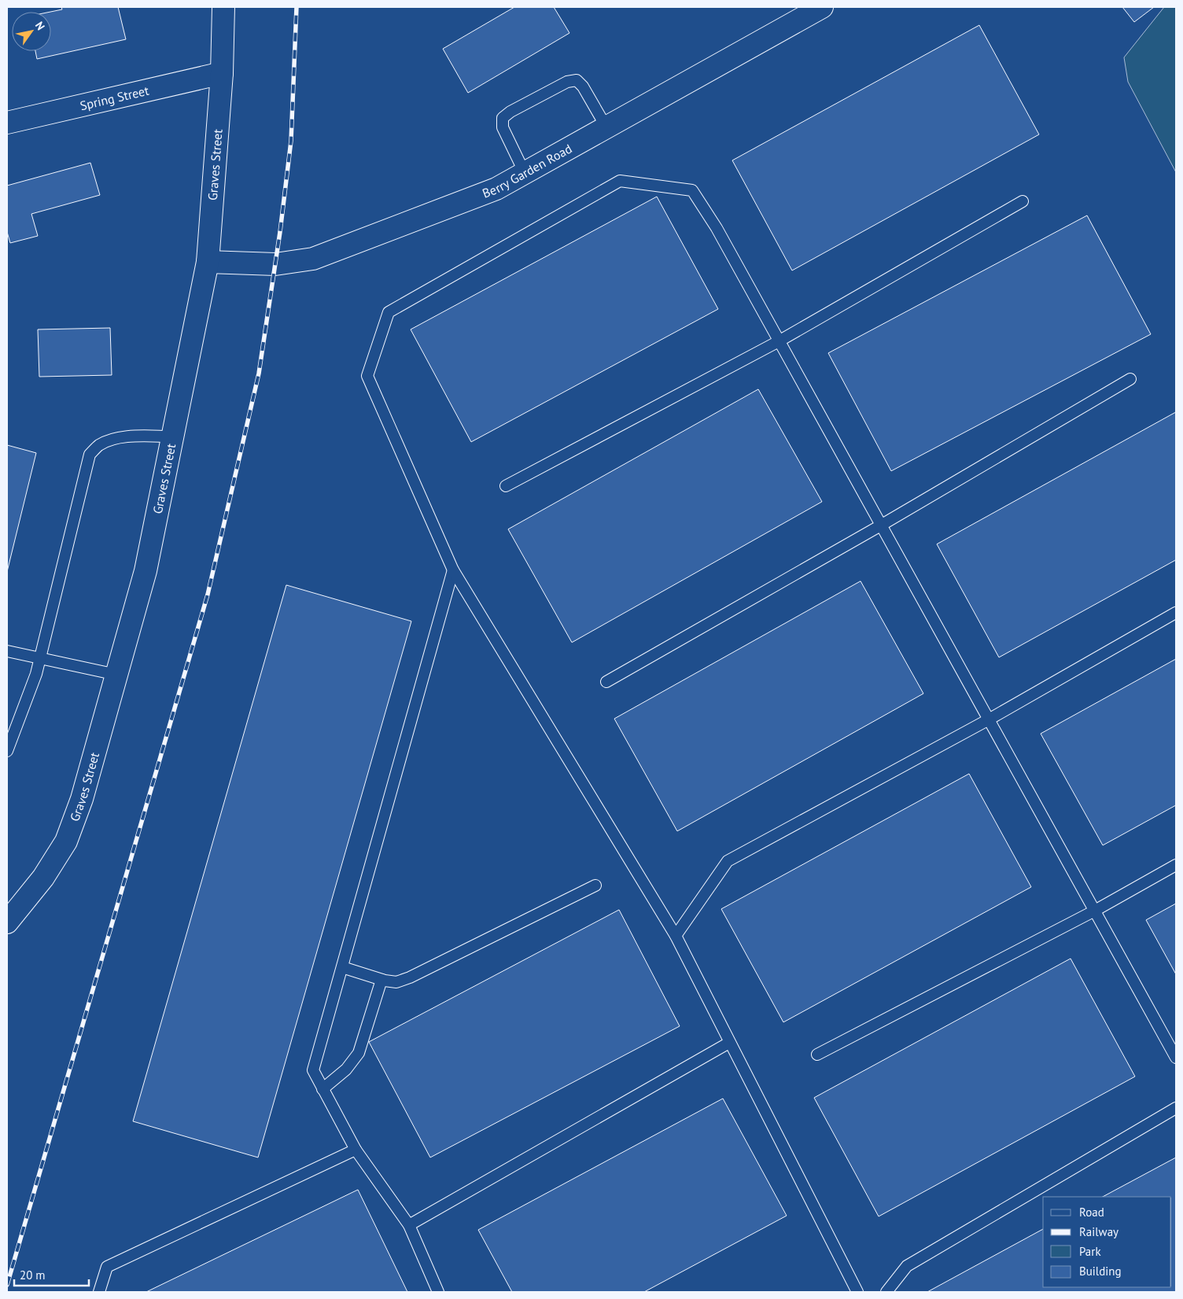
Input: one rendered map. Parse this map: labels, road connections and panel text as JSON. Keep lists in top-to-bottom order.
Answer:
{
  "streets": {
    "street": ["Spring Street", "Graves Street", "Berry Garden Road"]
  },
  "crossings": [
    ["Spring Street", "Graves Street"],
    ["Graves Street", "Berry Garden Road"]
  ],
  "legend": [
    "Road",
    "Railway",
    "Park",
    "Building"
  ],
  "scale_bar": "20 m",
  "north": "top right"
}
